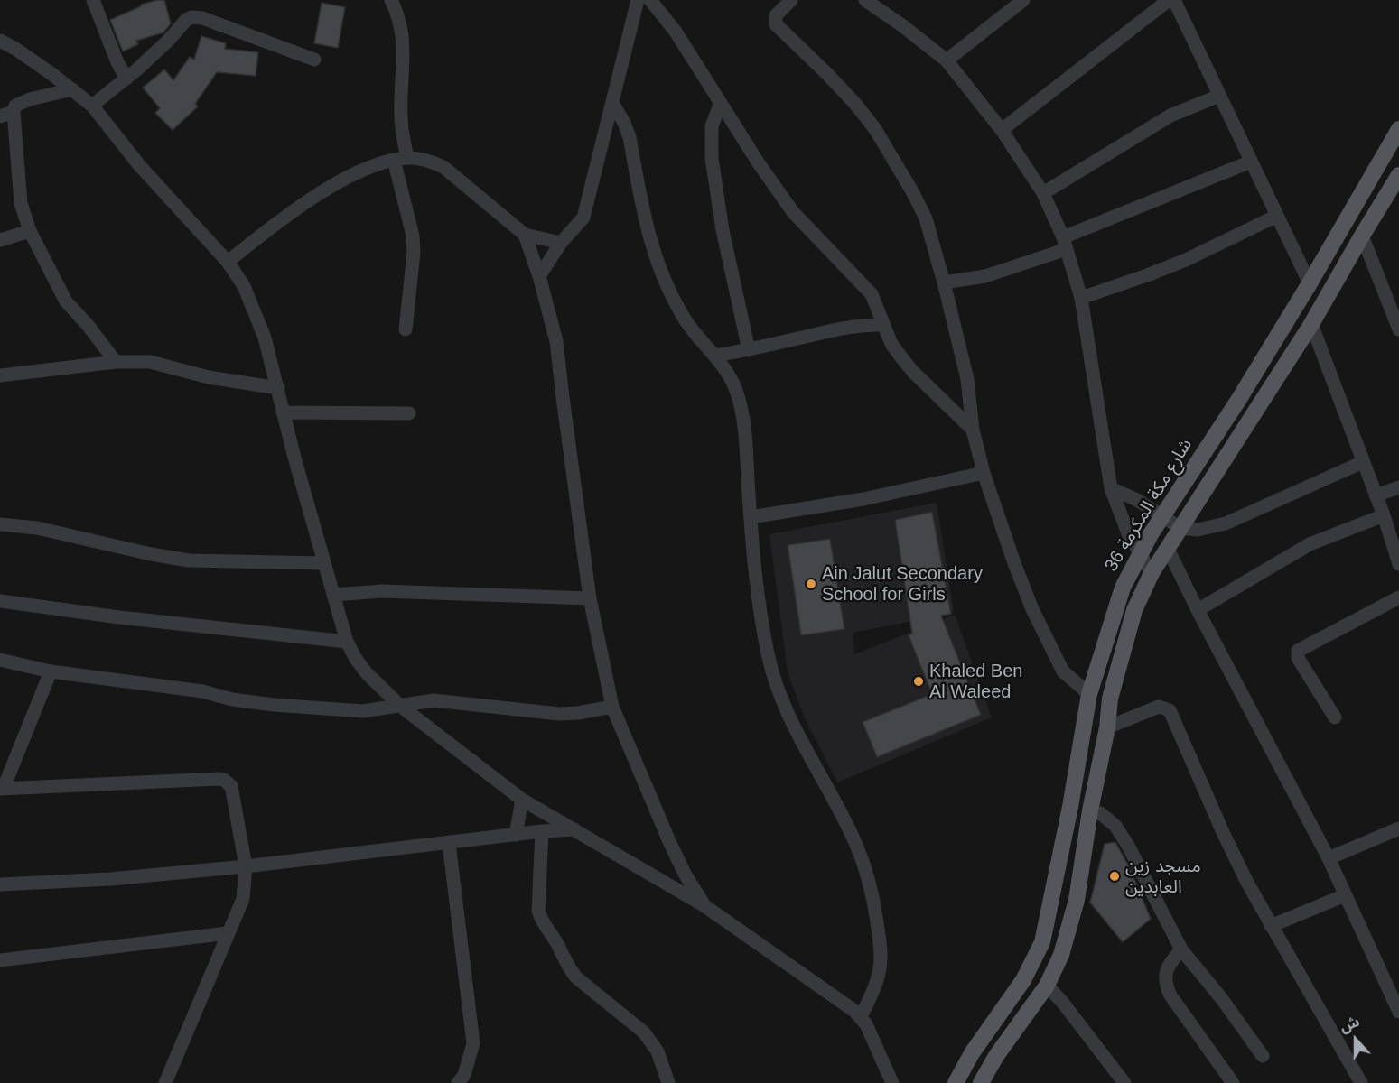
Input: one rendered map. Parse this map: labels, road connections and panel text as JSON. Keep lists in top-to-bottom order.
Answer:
{
  "streets": {
    "main road": ["شارع مكة المكرمة 36"]
  },
  "places": ["Ain Jalut Secondary School for Girls", "Khaled Ben Al Waleed", "مسجد زين العابدين"],
  "north": "top"
}
